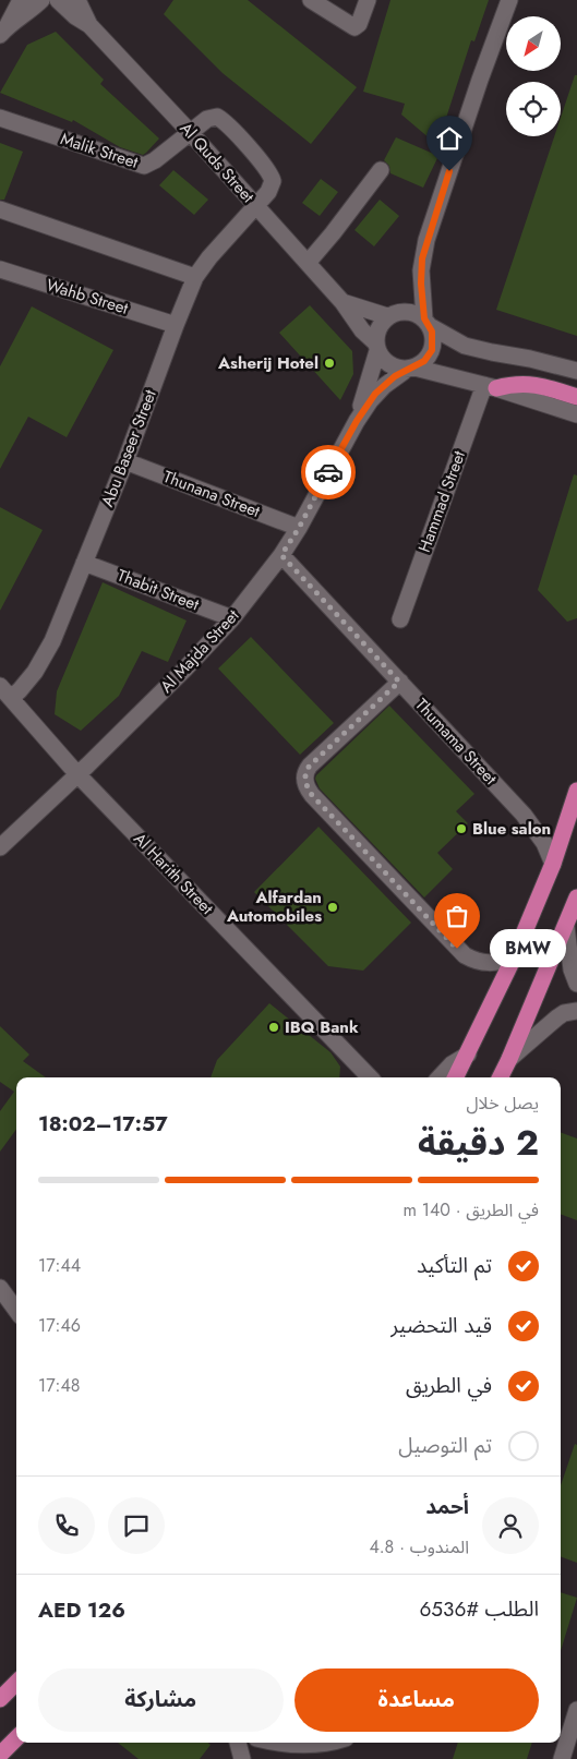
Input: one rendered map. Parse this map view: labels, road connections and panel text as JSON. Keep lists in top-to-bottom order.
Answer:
{
  "streets": {
    "street": [
      "Malik Street",
      "Al Quds Street",
      "Wahb Street",
      "Abu Baseer Street",
      "Thunana Street",
      "Hammad Street",
      "Thabit Street",
      "Al Majda Street",
      "Thumama Street",
      "Al Harith Street"
    ]
  },
  "crossings": [
    ["Malik Street", "Al Quds Street"],
    ["Malik Street", "Abu Baseer Street"],
    ["Al Quds Street", "Abu Baseer Street"],
    ["Al Quds Street", "Al Majda Street"],
    ["Wahb Street", "Abu Baseer Street"],
    ["Abu Baseer Street", "Thunana Street"],
    ["Abu Baseer Street", "Thabit Street"],
    ["Abu Baseer Street", "Al Harith Street"],
    ["Thunana Street", "Al Majda Street"],
    ["Thabit Street", "Al Majda Street"],
    ["Al Majda Street", "Thumama Street"],
    ["Al Majda Street", "Al Harith Street"]
  ],
  "places": [
    "Asherij Hotel",
    "Blue salon",
    "Alfardan Automobiles",
    "BMW",
    "IBQ Bank"
  ],
  "north": "bottom left",
  "page": {
    "bubble": "BMW",
    "heading": ["2 دقيقة", "يصل خلال", "17:57–18:02"],
    "panel": [
      "أحمد",
      "المندوب · 4.8",
      "الطلب #6536",
      "AED 126"
    ],
    "bar": "في الطريق · 140 m",
    "list": [
      ["تم التأكيد", "17:44"],
      ["قيد التحضير", "17:46"],
      ["في الطريق", "17:48"],
      "تم التوصيل"
    ],
    "buttons": ["مساعدة", "مشاركة"]
  }
}
